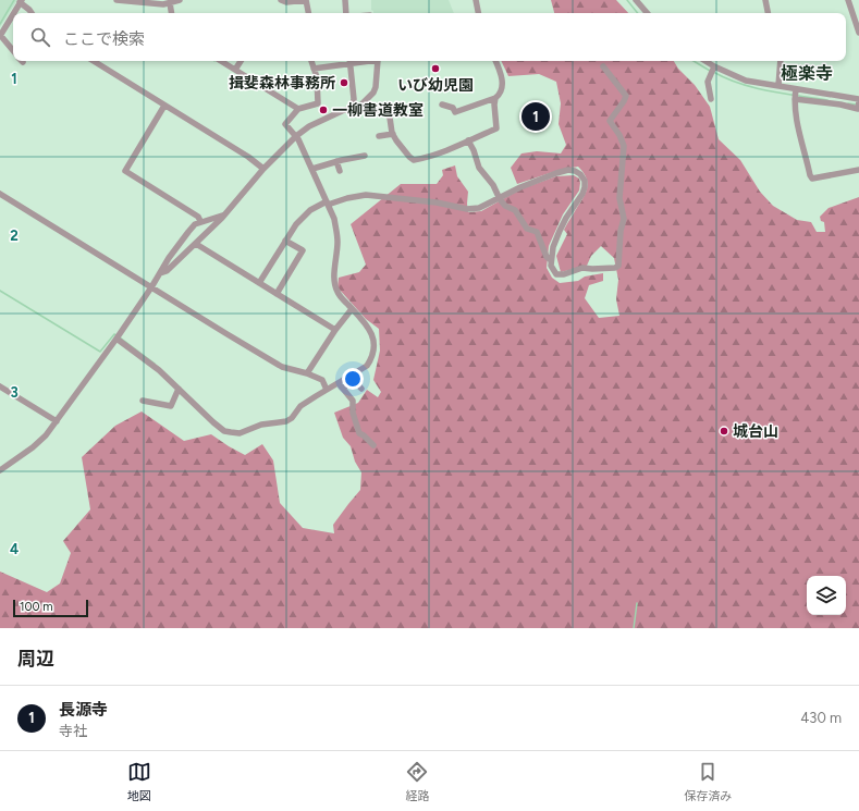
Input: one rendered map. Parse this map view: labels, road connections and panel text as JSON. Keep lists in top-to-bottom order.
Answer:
{
  "districts": ["極楽寺"],
  "places": [
    "いび幼児園",
    "揖斐森林事務所",
    "一柳書道教室",
    "城台山"
  ],
  "scale_bar": "100 m",
  "page": {
    "search": "ここで検索",
    "pins": "1",
    "scale": "100 m",
    "heading": "周辺",
    "list": [
      {
        "mark": "1",
        "name": "長源寺",
        "note": "寺社",
        "value": "430 m"
      }
    ],
    "nav": ["地図", "経路", "保存済み"]
  },
  "grid": {
    "rows": [
      "1",
      "2",
      "3",
      "4"
    ]
  }
}
